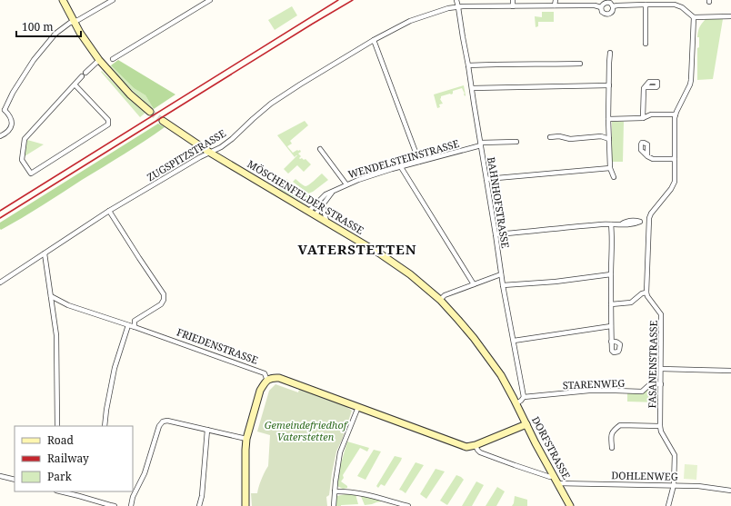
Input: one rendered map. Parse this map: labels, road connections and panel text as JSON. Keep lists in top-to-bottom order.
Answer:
{
  "streets": {
    "street": [
      "ZUGSPITZSTRASSE",
      "WENDELSTEINSTRASSE",
      "MÖSCHENFELDER STRASSE",
      "BAHNHOFSTRASSE",
      "FRIEDENSTRASSE",
      "FASANENSTRASSE",
      "STARENWEG",
      "DORFSTRASSE",
      "DOHLENWEG"
    ]
  },
  "crossings": [
    ["ZUGSPITZSTRASSE", "MÖSCHENFELDER STRASSE"],
    ["ZUGSPITZSTRASSE", "BAHNHOFSTRASSE"],
    ["WENDELSTEINSTRASSE", "MÖSCHENFELDER STRASSE"],
    ["WENDELSTEINSTRASSE", "BAHNHOFSTRASSE"],
    ["MÖSCHENFELDER STRASSE", "DORFSTRASSE"],
    ["BAHNHOFSTRASSE", "STARENWEG"],
    ["FASANENSTRASSE", "STARENWEG"],
    ["FASANENSTRASSE", "DOHLENWEG"],
    ["DORFSTRASSE", "DOHLENWEG"]
  ],
  "districts": ["VATERSTETTEN"],
  "parks": ["Gemeindefriedhof Vaterstetten"],
  "legend": ["Road", "Railway", "Park"],
  "scale_bar": "100 m"
}
